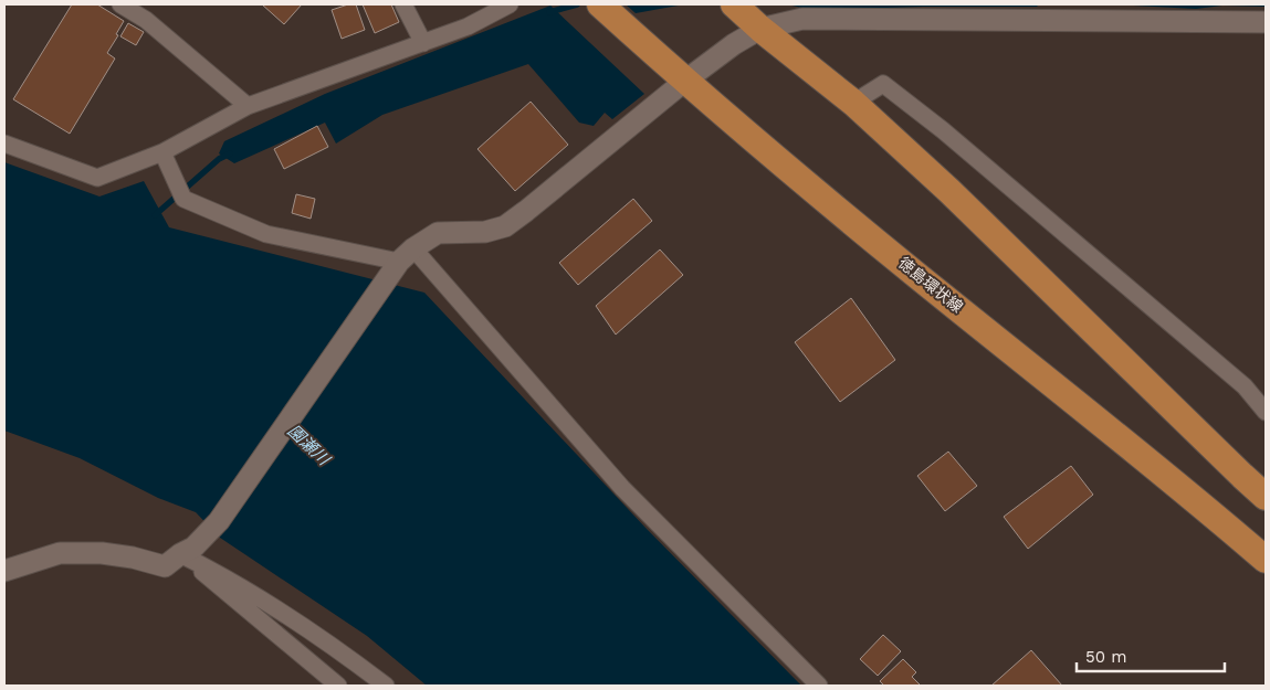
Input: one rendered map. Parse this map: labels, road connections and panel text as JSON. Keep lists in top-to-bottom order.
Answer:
{
  "streets": {
    "main road": ["徳島環状線"]
  },
  "water": ["園瀬川"],
  "scale_bar": "50 m"
}
